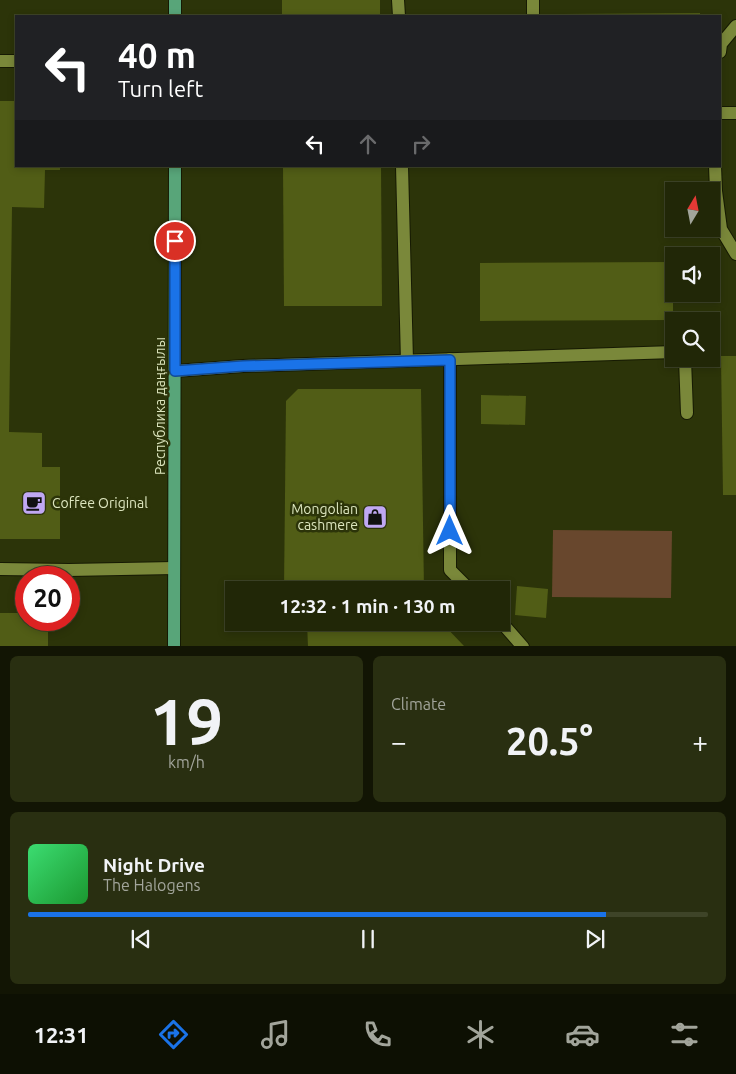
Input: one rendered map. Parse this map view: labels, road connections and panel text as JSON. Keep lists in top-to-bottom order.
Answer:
{
  "streets": {
    "main road": ["Республика даңғылы"]
  },
  "places": {
    "cafe": ["Coffee Original"],
    "shop": ["Mongolian cashmere"]
  },
  "north": "top",
  "page": {
    "turn": ["40 m", "Turn left"],
    "limit": "20",
    "trip": "12:32 · 1 min · 130 m",
    "tile": [
      ["19", "km/h"],
      "Climate"
    ],
    "heat": ["−", "20.5°", "+"],
    "song": ["Night Drive", "The Halogens"],
    "tabs": "12:31"
  }
}
